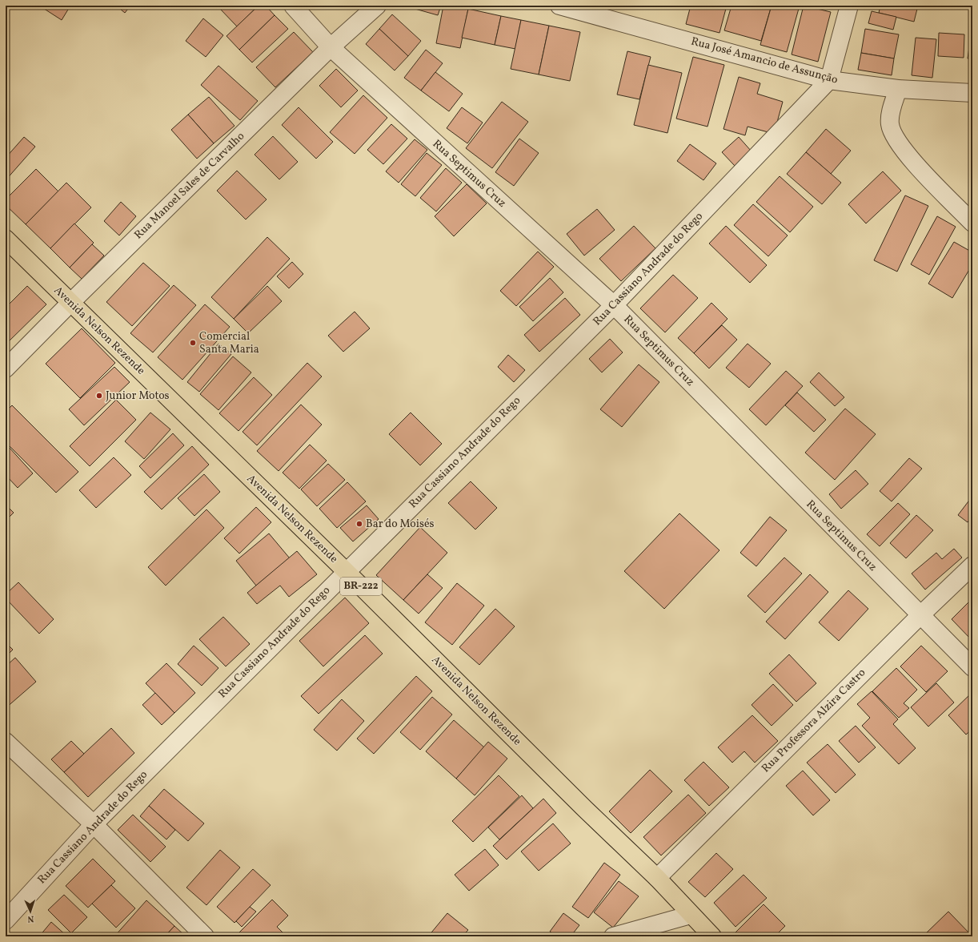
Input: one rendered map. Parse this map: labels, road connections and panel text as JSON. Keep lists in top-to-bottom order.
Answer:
{
  "streets": {
    "main road": ["Avenida Nelson Rezende", "BR-222"],
    "street": [
      "Rua José Amancio de Assunção",
      "Rua Septimus Cruz",
      "Rua Manoel Sales de Carvalho",
      "Rua Cassiano Andrade do Rego",
      "Rua Professora Alzira Castro"
    ]
  },
  "crossings": [
    ["Rua José Amancio de Assunção", "Rua Cassiano Andrade do Rego"],
    ["Rua Septimus Cruz", "Rua Manoel Sales de Carvalho"],
    ["Rua Septimus Cruz", "Rua Cassiano Andrade do Rego"],
    ["Rua Septimus Cruz", "Rua Professora Alzira Castro"],
    ["Rua Manoel Sales de Carvalho", "Avenida Nelson Rezende"],
    ["Rua Cassiano Andrade do Rego", "Avenida Nelson Rezende"],
    ["Avenida Nelson Rezende", "Rua Professora Alzira Castro"]
  ],
  "places": ["Comercial Santa Maria", "Junior Motos", "Bar do Moisés"],
  "north": "bottom"
}
